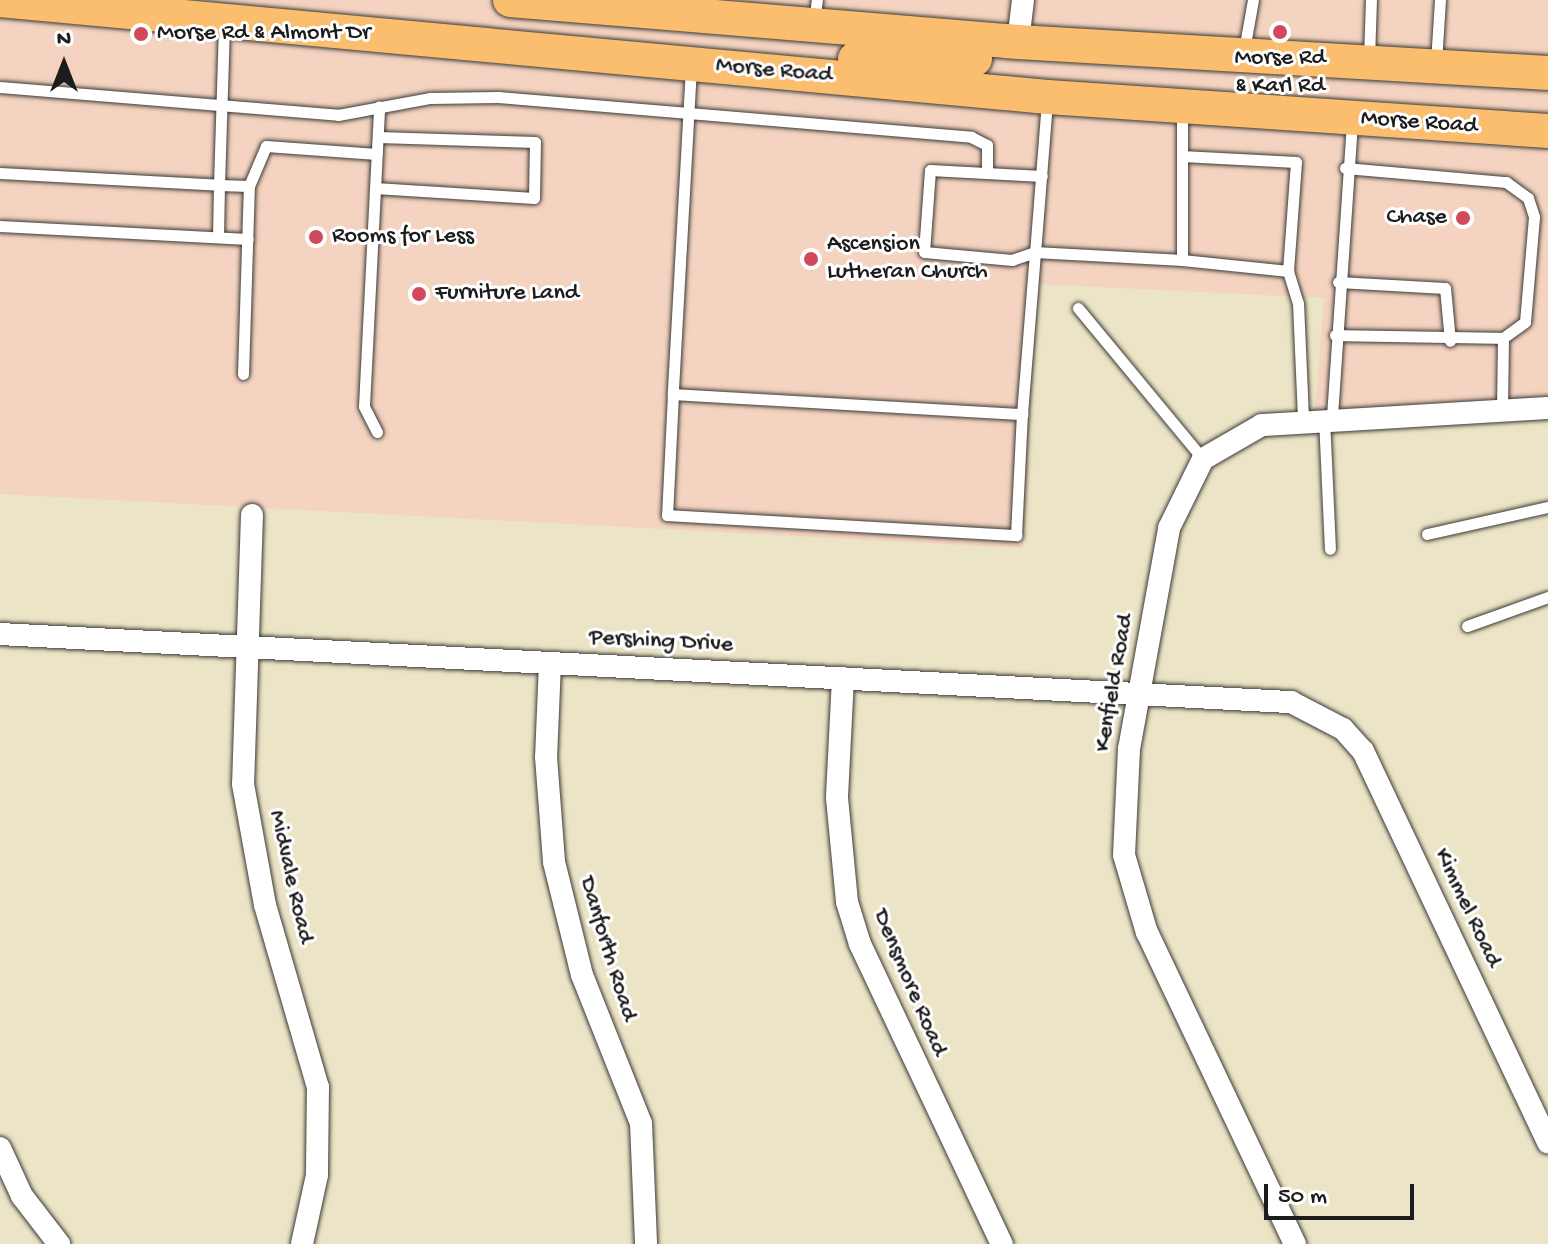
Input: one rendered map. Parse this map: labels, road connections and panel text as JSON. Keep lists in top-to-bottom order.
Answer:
{
  "streets": {
    "main road": ["Morse Road"],
    "street": [
      "Pershing Drive",
      "Kenfield Road",
      "Midvale Road",
      "Kimmel Road",
      "Danforth Road",
      "Densmore Road"
    ]
  },
  "crossings": [
    ["Pershing Drive", "Kenfield Road"],
    ["Pershing Drive", "Midvale Road"],
    ["Pershing Drive", "Kimmel Road"],
    ["Pershing Drive", "Danforth Road"],
    ["Pershing Drive", "Densmore Road"]
  ],
  "places": [
    "Morse Rd & Karl Rd",
    "Morse Rd & Almont Dr",
    "Chase",
    "Rooms for Less",
    "Ascension Lutheran Church",
    "Furniture Land"
  ],
  "scale_bar": "50 m",
  "north": "top"
}
